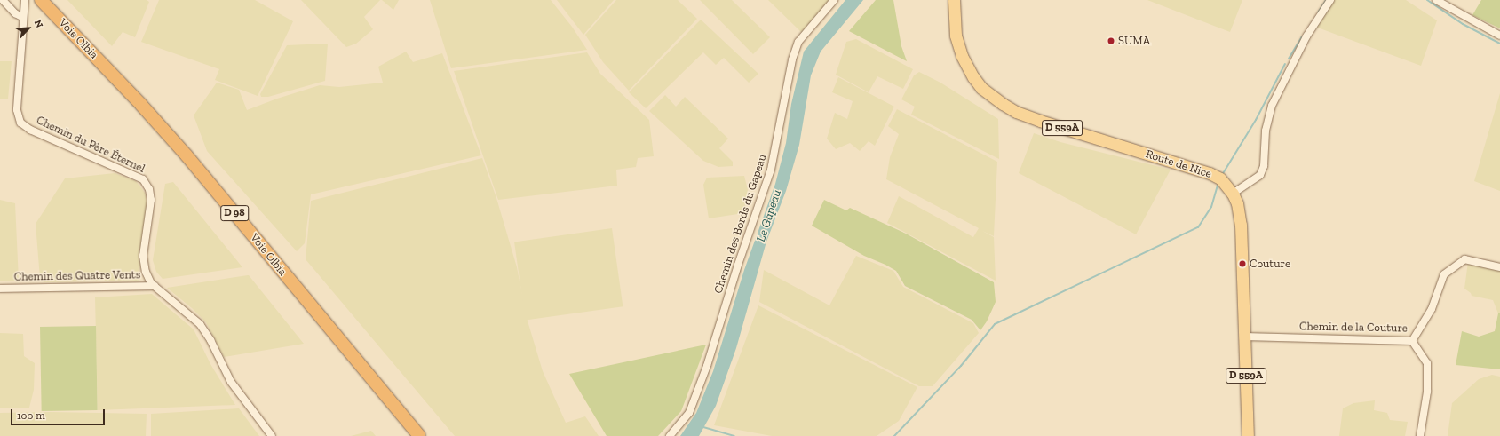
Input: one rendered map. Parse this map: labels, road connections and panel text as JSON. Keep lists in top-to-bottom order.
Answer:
{
  "streets": {
    "highway": ["Voie Olbia", "D 98"],
    "main road": ["D 559A", "Route de Nice"],
    "street": [
      "Chemin du Père Éternel",
      "Chemin des Bords du Gapeau",
      "Chemin des Quatre Vents",
      "Chemin de la Couture"
    ]
  },
  "crossings": [
    ["Chemin du Père Éternel", "Chemin des Quatre Vents"],
    ["Route de Nice", "Chemin de la Couture"]
  ],
  "water": ["Le Gapeau"],
  "places": ["SUMA", "Couture"],
  "scale_bar": "100 m",
  "north": "top right"
}
